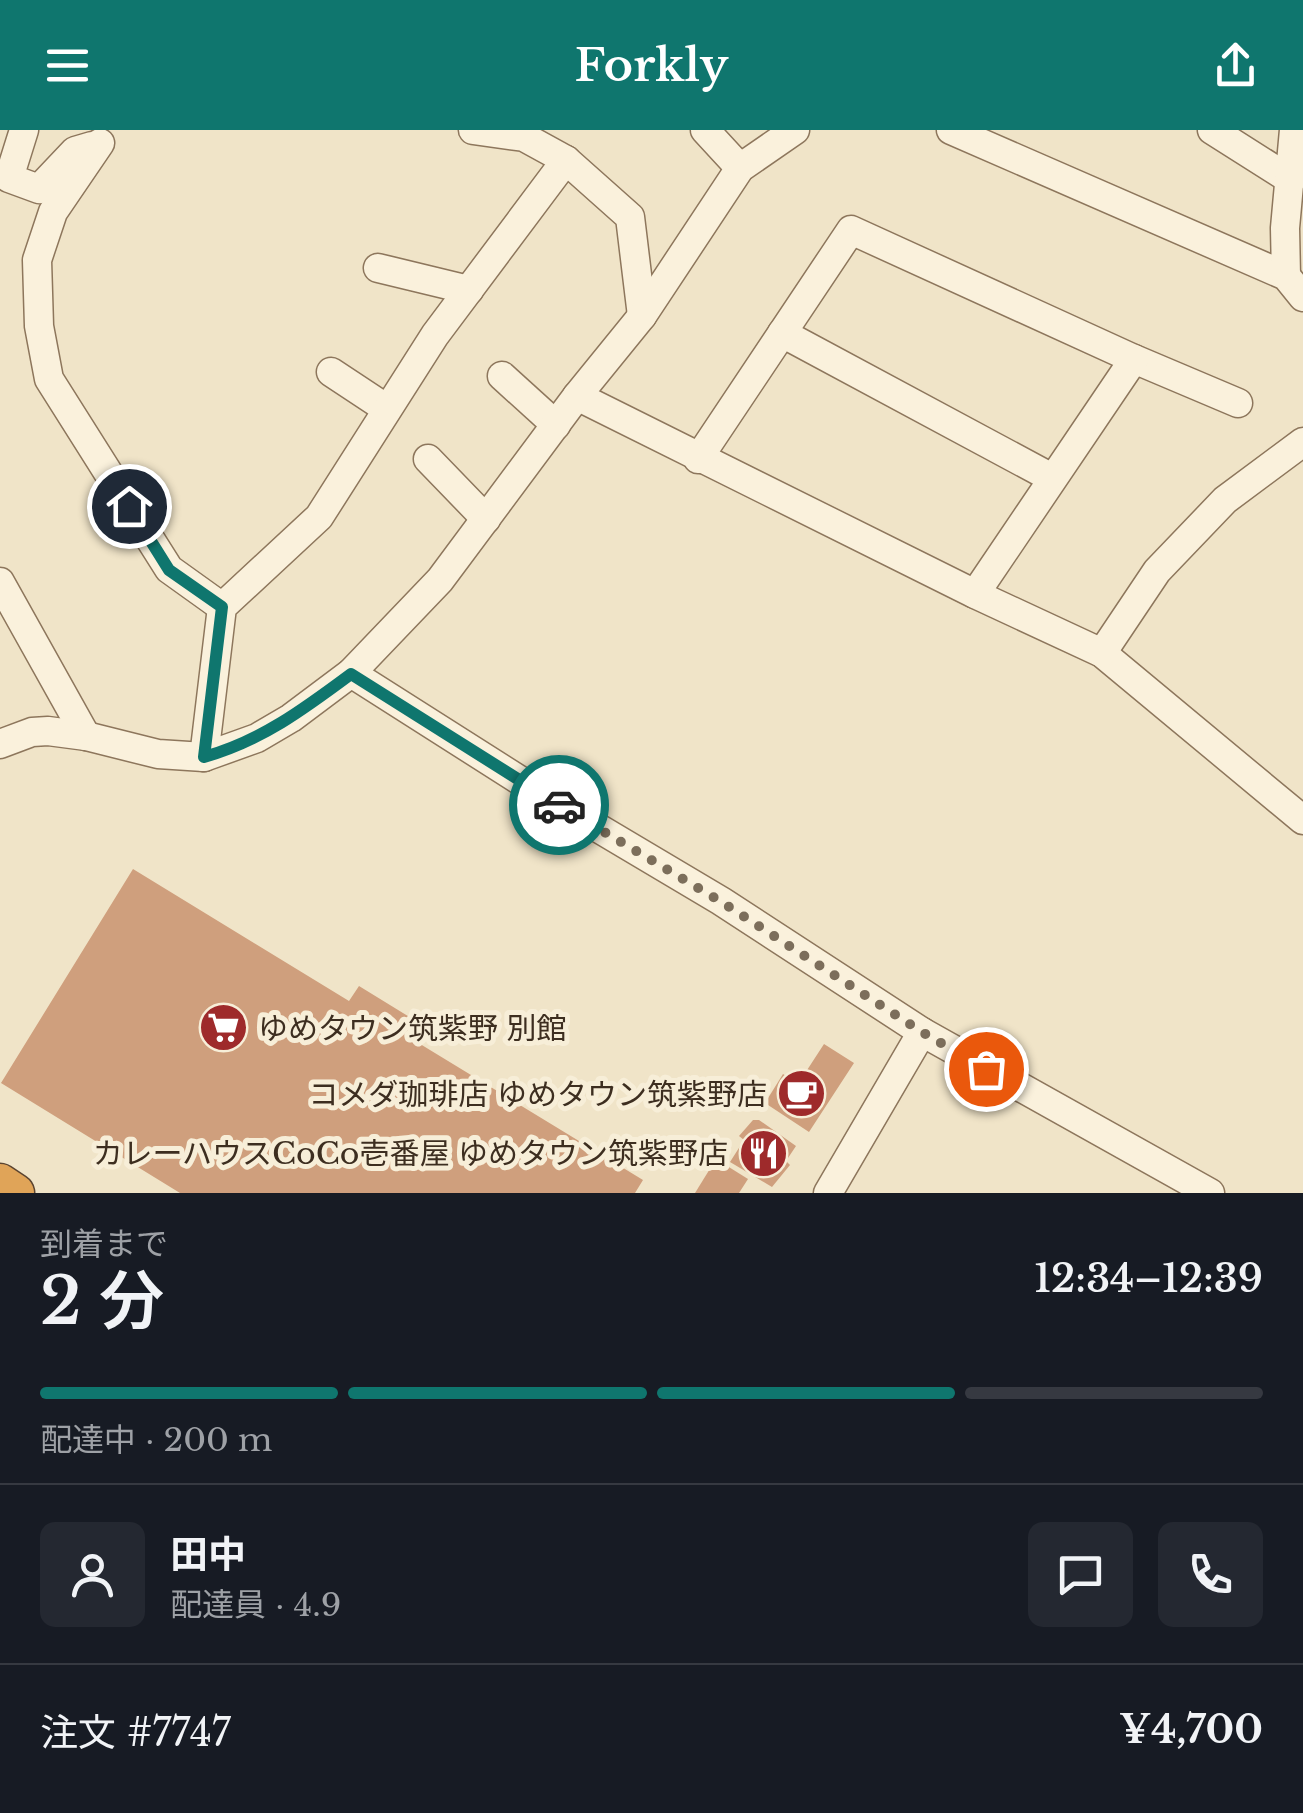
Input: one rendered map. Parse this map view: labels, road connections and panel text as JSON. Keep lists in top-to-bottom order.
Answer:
{
  "places": {
    "supermarket": ["ゆめタウン筑紫野 別館"],
    "cafe": ["コメダ珈琲店 ゆめタウン筑紫野店"],
    "restaurant": ["カレーハウスCoCo壱番屋 ゆめタウン筑紫野店"]
  },
  "page": {
    "header": "Forkly",
    "heading": ["2 分", "到着まで", "12:34–12:39"],
    "panel": [
      "田中",
      "配達員 · 4.9",
      "注文 #7747",
      "¥4,700"
    ],
    "bar": "配達中 · 200 m"
  }
}
